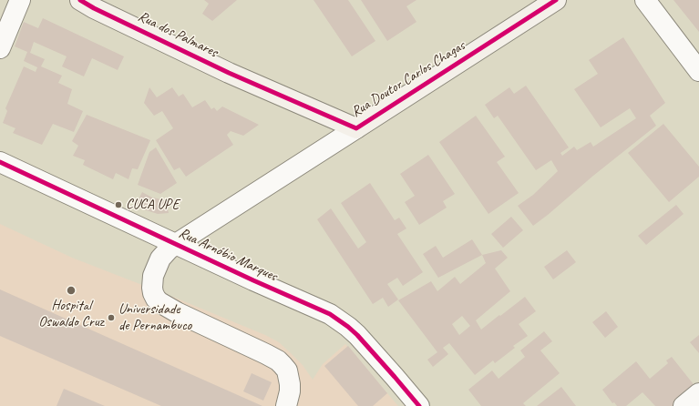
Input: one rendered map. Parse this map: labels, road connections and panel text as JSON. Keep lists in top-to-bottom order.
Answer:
{
  "streets": {
    "main road": ["Rua dos Palmares", "Rua Doutor Carlos Chagas"],
    "street": ["Rua Arnóbio Marques"]
  },
  "crossings": [
    ["Rua dos Palmares", "Rua Doutor Carlos Chagas"],
    ["Rua Doutor Carlos Chagas", "Rua Arnóbio Marques"]
  ],
  "places": ["CUCA UPE", "Hospital Oswaldo Cruz", "Universidade de Pernambuco"]
}
